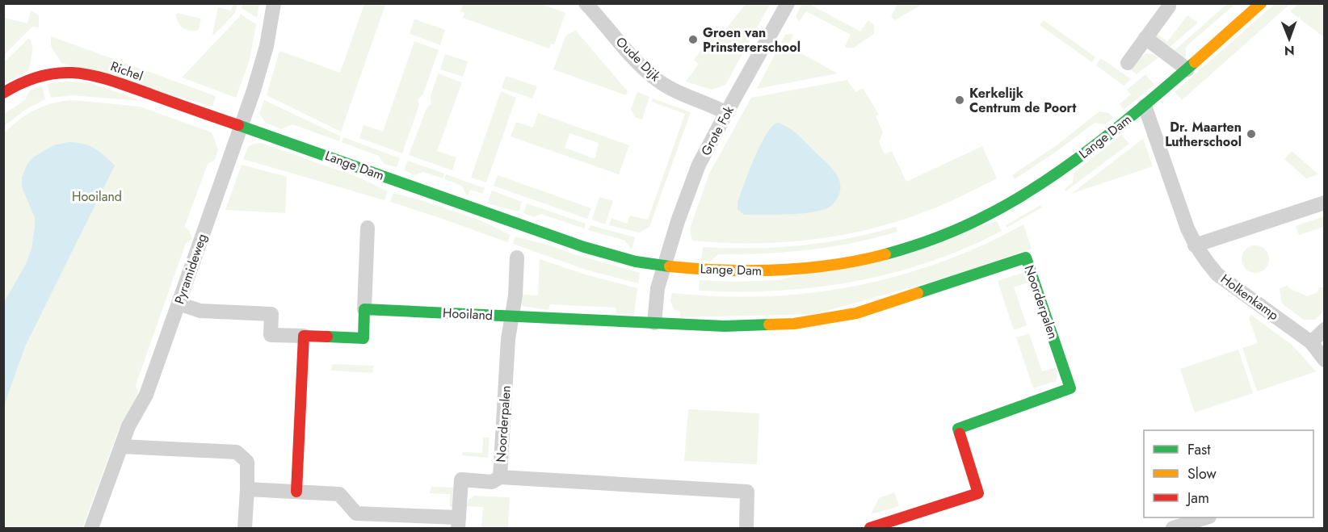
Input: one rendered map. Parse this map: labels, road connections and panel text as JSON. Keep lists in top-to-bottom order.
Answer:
{
  "streets": {
    "street": [
      "Oude Dijk",
      "Richel",
      "Grote Fok",
      "Lange Dam",
      "Pyramideweg",
      "Holkenkamp",
      "Noorderpalen",
      "Hooiland"
    ]
  },
  "crossings": [
    ["Oude Dijk", "Grote Fok"],
    ["Richel", "Lange Dam"],
    ["Richel", "Pyramideweg"],
    ["Grote Fok", "Lange Dam"],
    ["Lange Dam", "Pyramideweg"],
    ["Lange Dam", "Holkenkamp"],
    ["Noorderpalen", "Hooiland"]
  ],
  "parks": ["Hooiland"],
  "places": ["Groen van Prinstererschool", "Kerkelijk Centrum de Poort", "Dr. Maarten Lutherschool"],
  "legend": ["Fast", "Slow", "Jam"],
  "north": "bottom"
}
